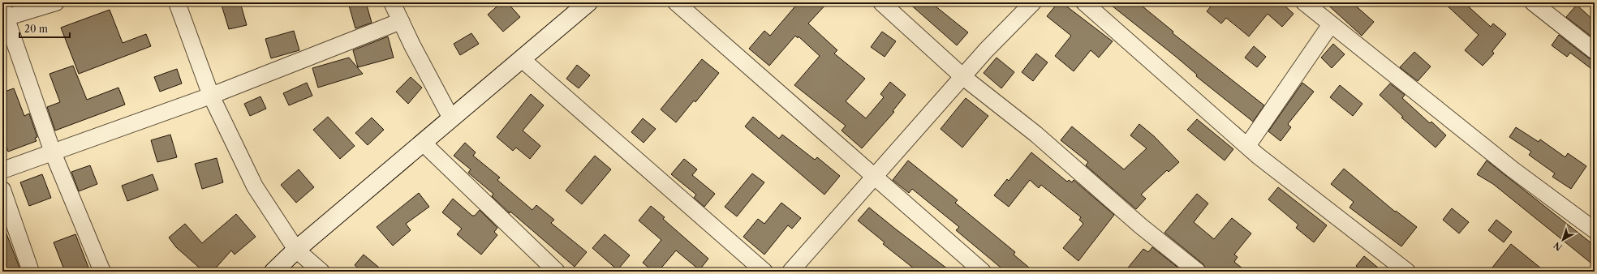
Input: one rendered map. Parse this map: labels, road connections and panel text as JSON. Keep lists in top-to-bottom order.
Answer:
{
  "scale_bar": "20 m",
  "north": "bottom left"
}
